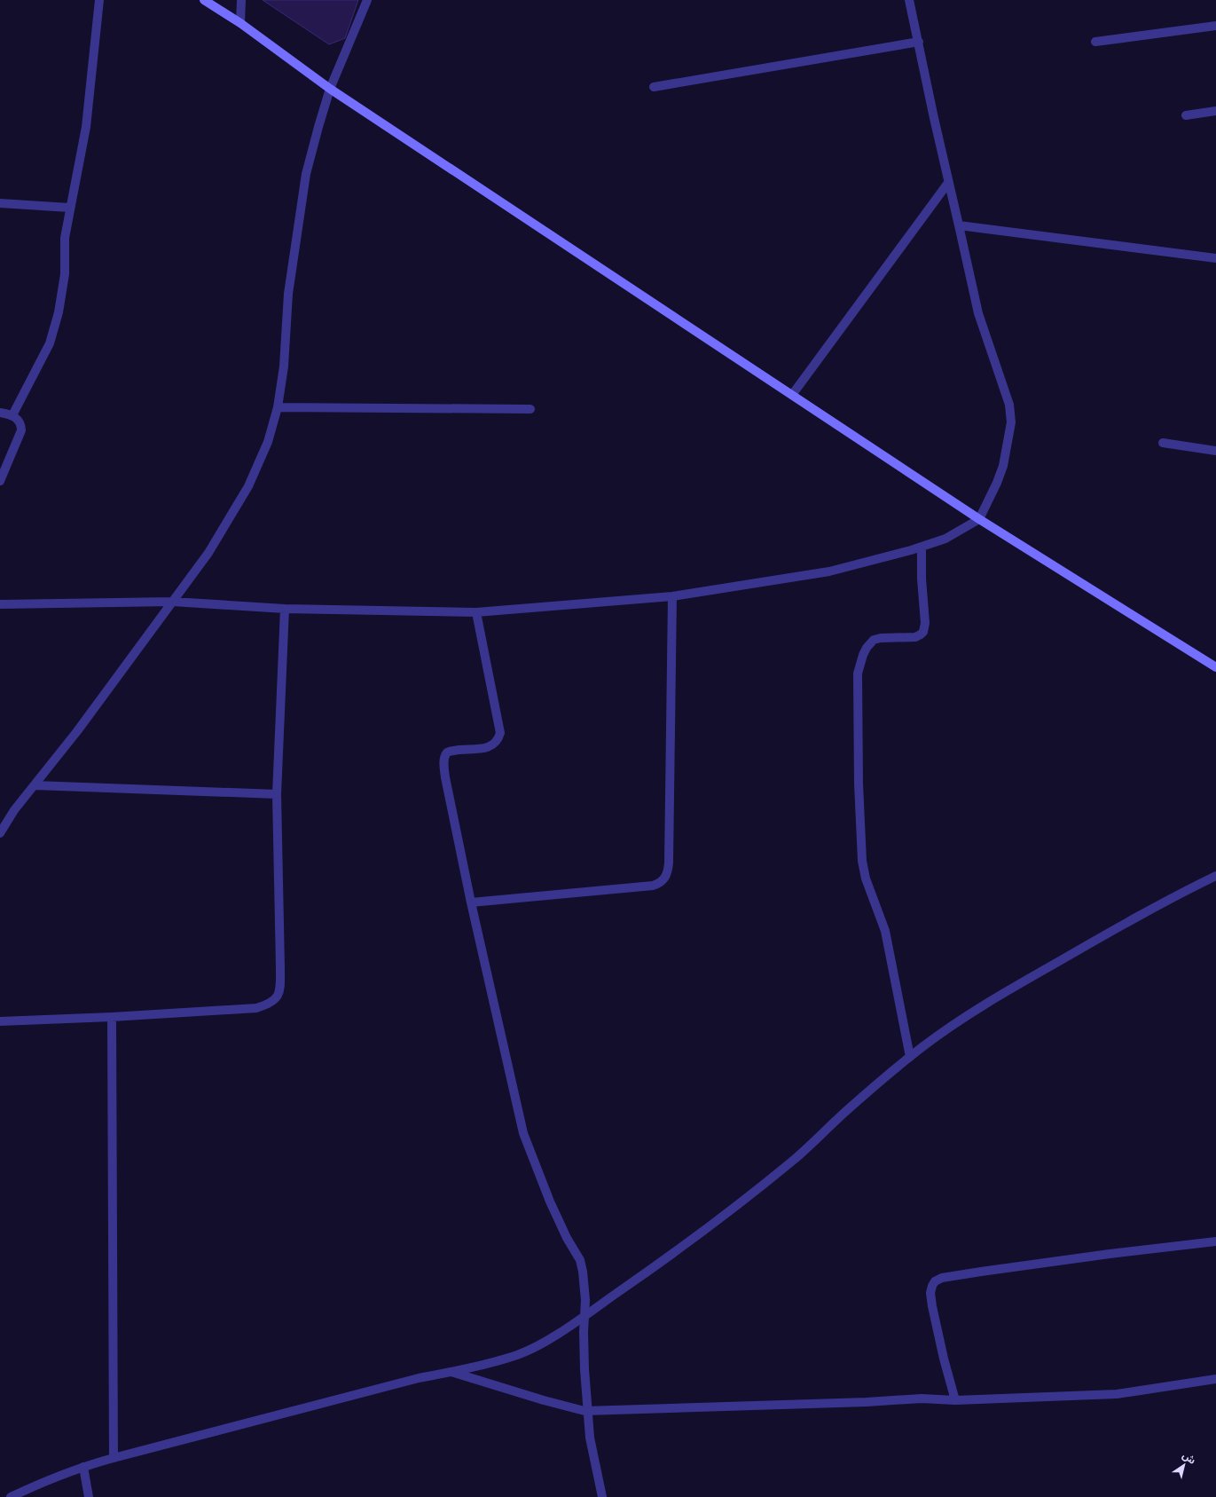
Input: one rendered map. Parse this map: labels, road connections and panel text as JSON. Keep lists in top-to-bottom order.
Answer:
{
  "north": "top right"
}
